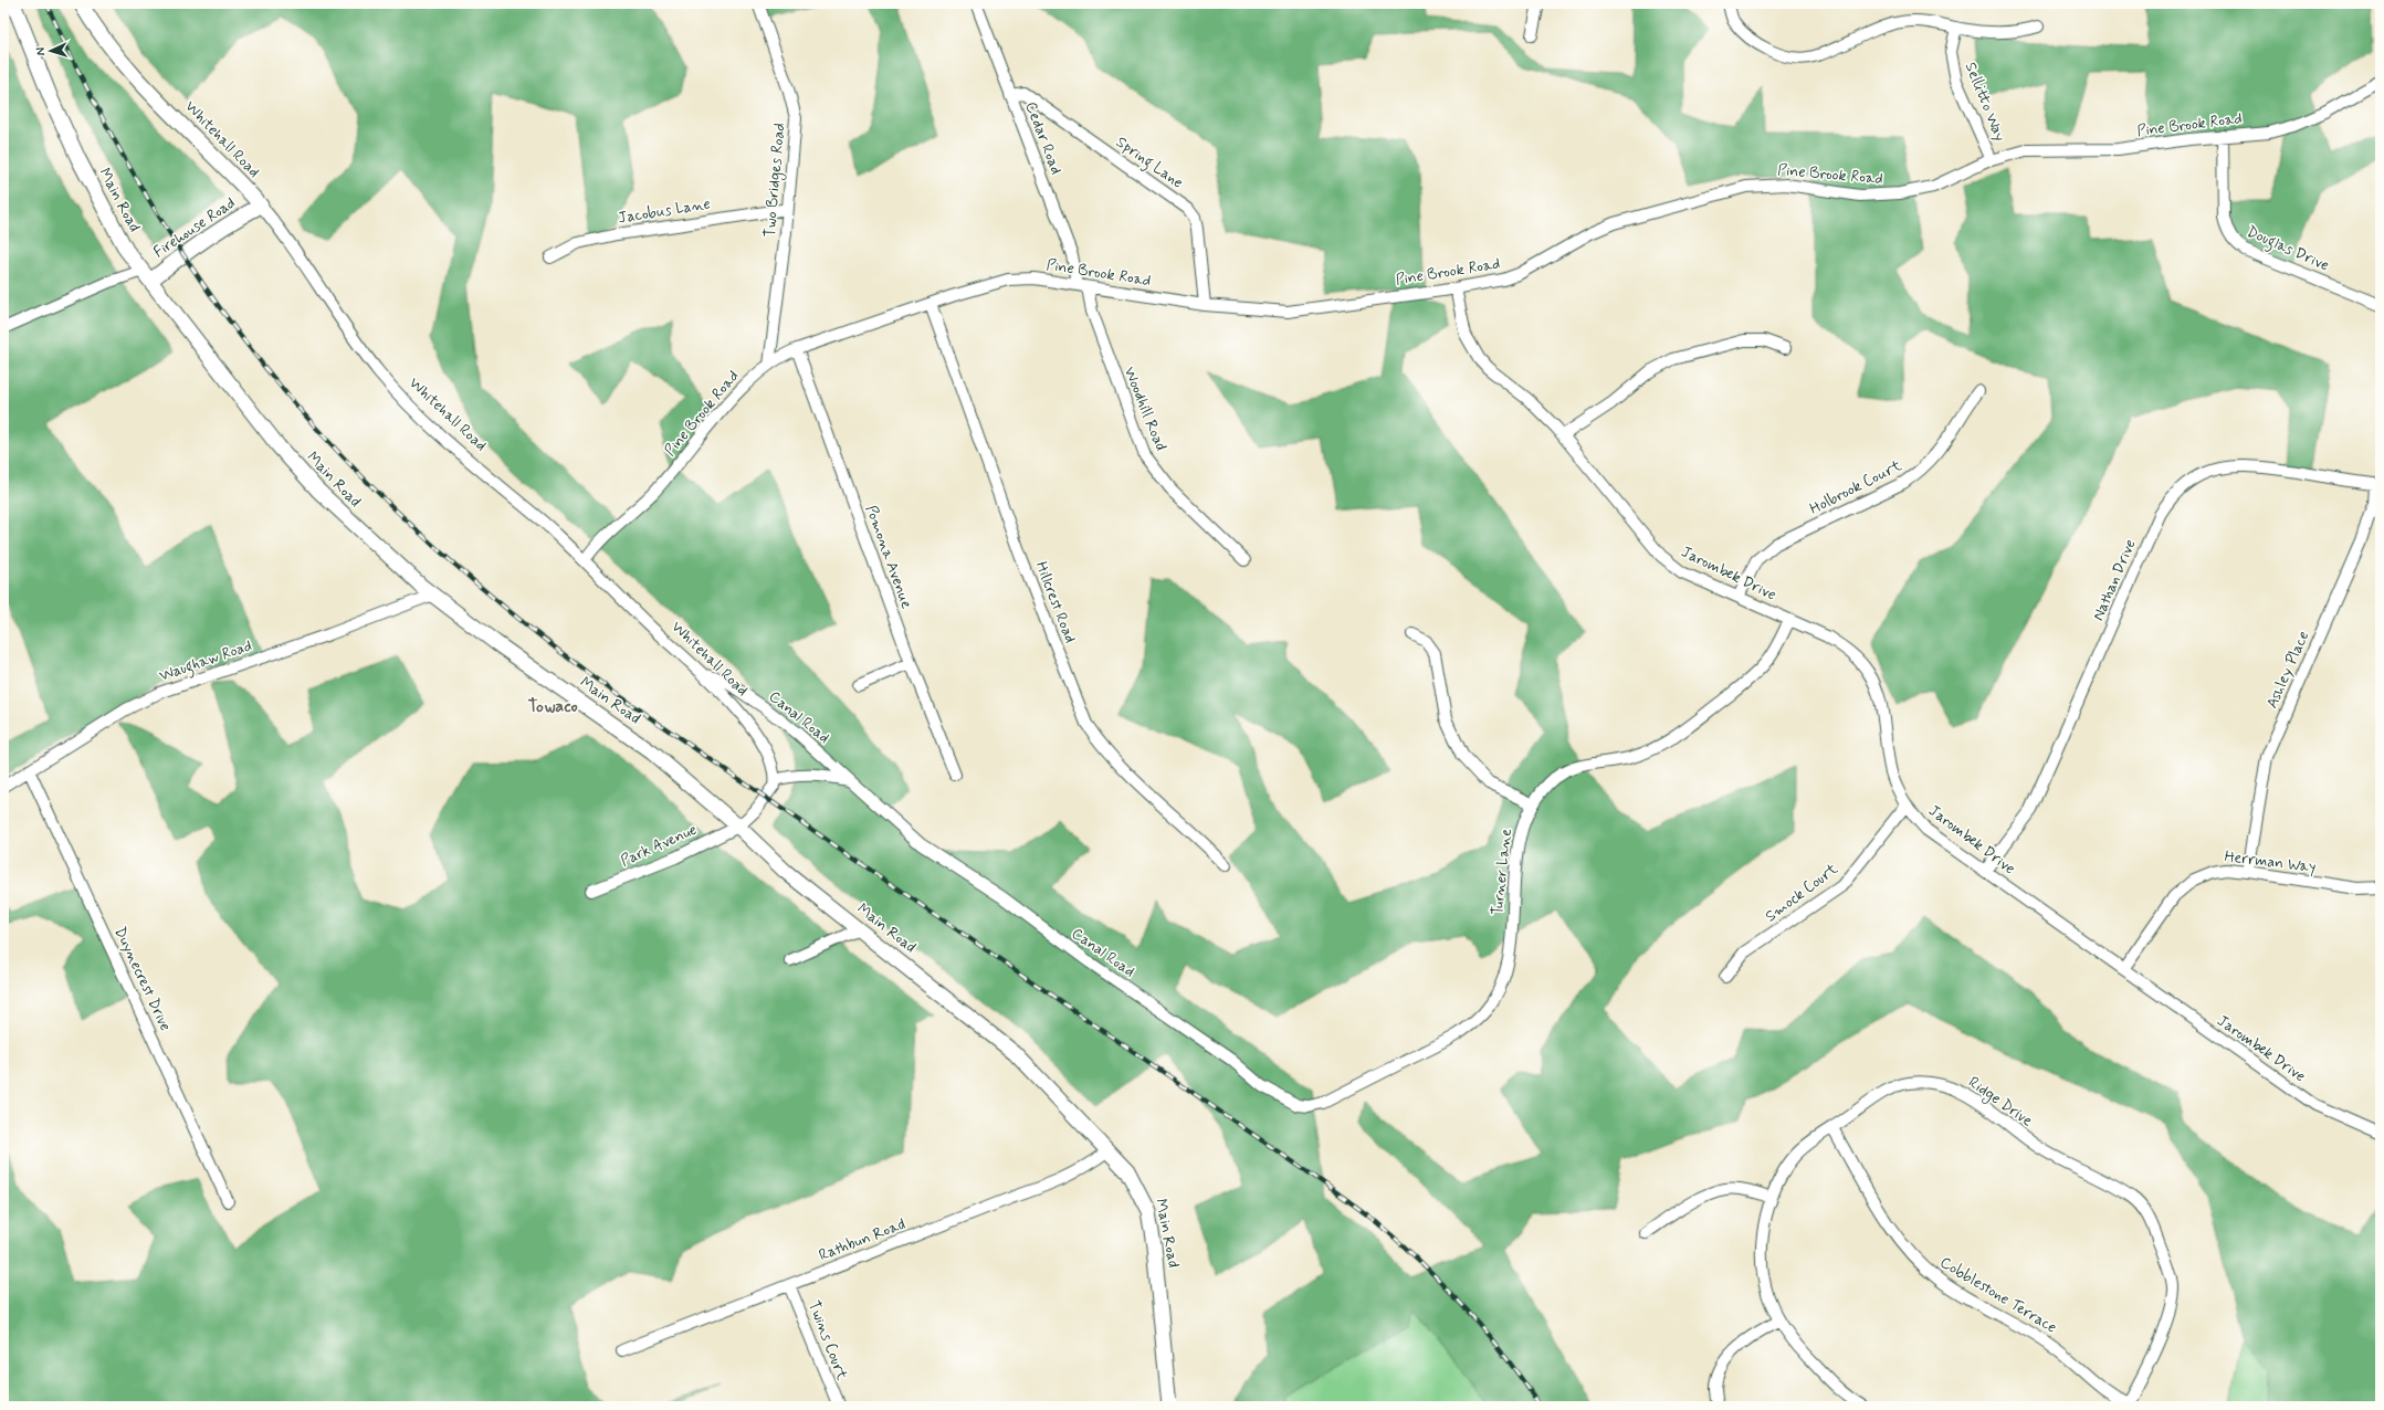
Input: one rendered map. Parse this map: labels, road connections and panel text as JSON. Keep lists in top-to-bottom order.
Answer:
{
  "streets": {
    "main road": ["Whitehall Road", "Main Road", "Firehouse Road"],
    "street": [
      "Sellitto Way",
      "Pine Brook Road",
      "Cedar Road",
      "Spring Lane",
      "Two Bridges Road",
      "Jacobus Lane",
      "Douglas Drive",
      "Woodhill Road",
      "Holbrook Court",
      "Pomona Avenue",
      "Jarombek Drive",
      "Nathan Drive",
      "Hillcrest Road",
      "Waughaw Road",
      "Ashley Place",
      "Canal Road",
      "Park Avenue",
      "Herrman Way",
      "Turner Lane",
      "Smock Court",
      "Duynecrest Drive",
      "Ridge Drive",
      "Rathbun Road",
      "Cobblestone Terrace",
      "Twins Court"
    ]
  },
  "crossings": [
    ["Sellitto Way", "Pine Brook Road"],
    ["Pine Brook Road", "Cedar Road"],
    ["Pine Brook Road", "Whitehall Road"],
    ["Pine Brook Road", "Spring Lane"],
    ["Pine Brook Road", "Two Bridges Road"],
    ["Pine Brook Road", "Douglas Drive"],
    ["Pine Brook Road", "Woodhill Road"],
    ["Pine Brook Road", "Pomona Avenue"],
    ["Pine Brook Road", "Jarombek Drive"],
    ["Pine Brook Road", "Hillcrest Road"],
    ["Cedar Road", "Spring Lane"],
    ["Cedar Road", "Woodhill Road"],
    ["Whitehall Road", "Firehouse Road"],
    ["Whitehall Road", "Canal Road"],
    ["Two Bridges Road", "Jacobus Lane"],
    ["Main Road", "Firehouse Road"],
    ["Main Road", "Waughaw Road"],
    ["Main Road", "Park Avenue"],
    ["Main Road", "Rathbun Road"],
    ["Holbrook Court", "Jarombek Drive"],
    ["Jarombek Drive", "Nathan Drive"],
    ["Jarombek Drive", "Herrman Way"],
    ["Jarombek Drive", "Turner Lane"],
    ["Jarombek Drive", "Smock Court"],
    ["Nathan Drive", "Ashley Place"],
    ["Waughaw Road", "Duynecrest Drive"],
    ["Ashley Place", "Herrman Way"],
    ["Canal Road", "Turner Lane"],
    ["Ridge Drive", "Cobblestone Terrace"],
    ["Rathbun Road", "Twins Court"]
  ],
  "districts": ["Towaco"],
  "north": "left"
}
